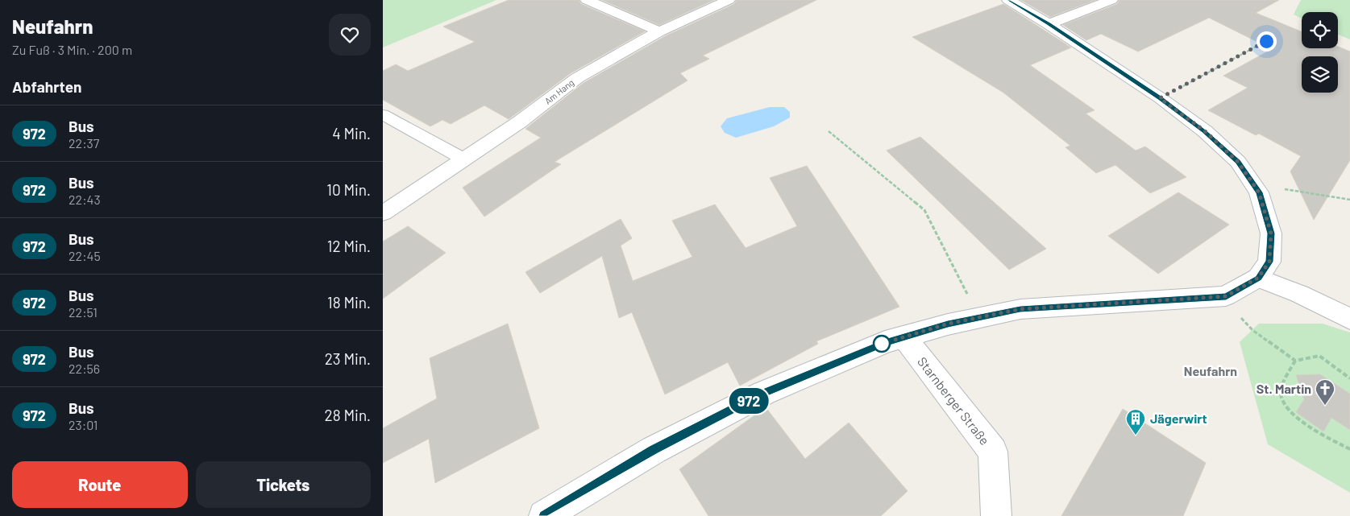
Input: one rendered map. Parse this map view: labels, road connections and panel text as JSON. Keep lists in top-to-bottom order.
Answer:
{
  "streets": {
    "main road": ["Am Hang", "Starnberger Straße"]
  },
  "districts": ["Neufahrn"],
  "places": {
    "church": ["St. Martin"],
    "building": ["Jägerwirt"]
  },
  "lines": ["bus line 972"],
  "page": {
    "heading": [
      ["Neufahrn", "Zu Fuß · 3 Min. · 200 m"],
      "Abfahrten"
    ],
    "on_map": "972",
    "list": [
      {
        "mark": "972",
        "name": "Bus",
        "note": "22:37",
        "value": "4 Min."
      },
      {
        "mark": "972",
        "name": "Bus",
        "note": "22:43",
        "value": "10 Min."
      },
      {
        "mark": "972",
        "name": "Bus",
        "note": "22:45",
        "value": "12 Min."
      },
      {
        "mark": "972",
        "name": "Bus",
        "note": "22:51",
        "value": "18 Min."
      },
      {
        "mark": "972",
        "name": "Bus",
        "note": "22:56",
        "value": "23 Min."
      },
      {
        "mark": "972",
        "name": "Bus",
        "note": "23:01",
        "value": "28 Min."
      }
    ],
    "buttons": ["Route", "Tickets"]
  }
}
